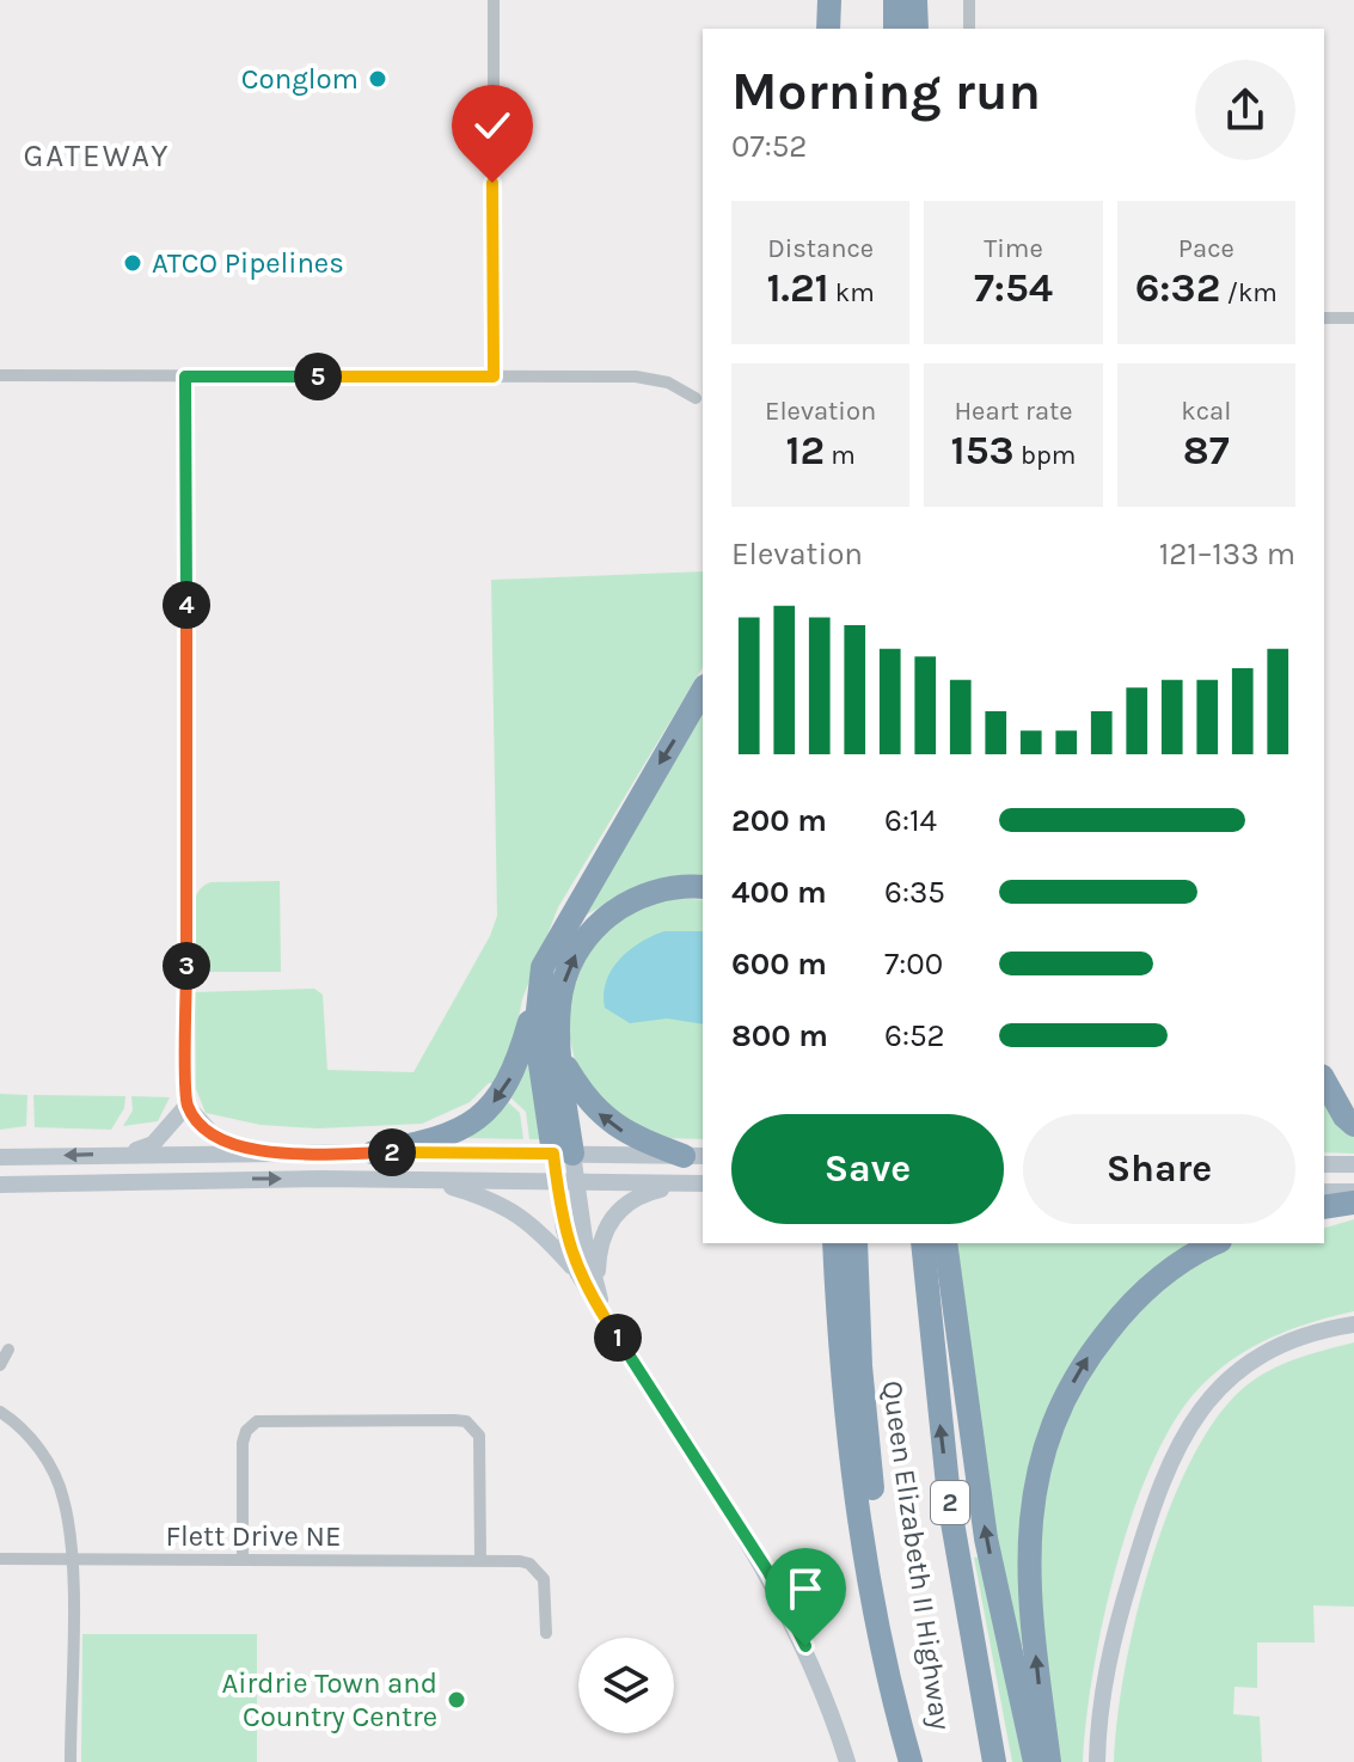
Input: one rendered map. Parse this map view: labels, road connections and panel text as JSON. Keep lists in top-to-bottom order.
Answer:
{
  "streets": {
    "highway": ["2", "Queen Elizabeth II Highway"],
    "street": ["Flett Drive NE"]
  },
  "districts": ["GATEWAY"],
  "places": ["Conglom", "ATCO Pipelines", "Airdrie Town and Country Centre"],
  "page": {
    "heading": ["Morning run", "07:52"],
    "stats": [
      ["Distance", "1.21 km"],
      ["Time", "7:54"],
      ["Pace", "6:32 /km"],
      ["Elevation", "12 m"],
      ["Heart rate", "153 bpm"],
      ["kcal", "87"]
    ],
    "pins": [
      "5",
      "4",
      "3",
      "2",
      "1"
    ],
    "chart": ["Elevation", "121–133 m"],
    "list": [
      {
        "name": "200 m",
        "note": "6:14"
      },
      {
        "name": "400 m",
        "note": "6:35"
      },
      {
        "name": "600 m",
        "note": "7:00"
      },
      {
        "name": "800 m",
        "note": "6:52"
      }
    ],
    "buttons": ["Save", "Share"]
  }
}
